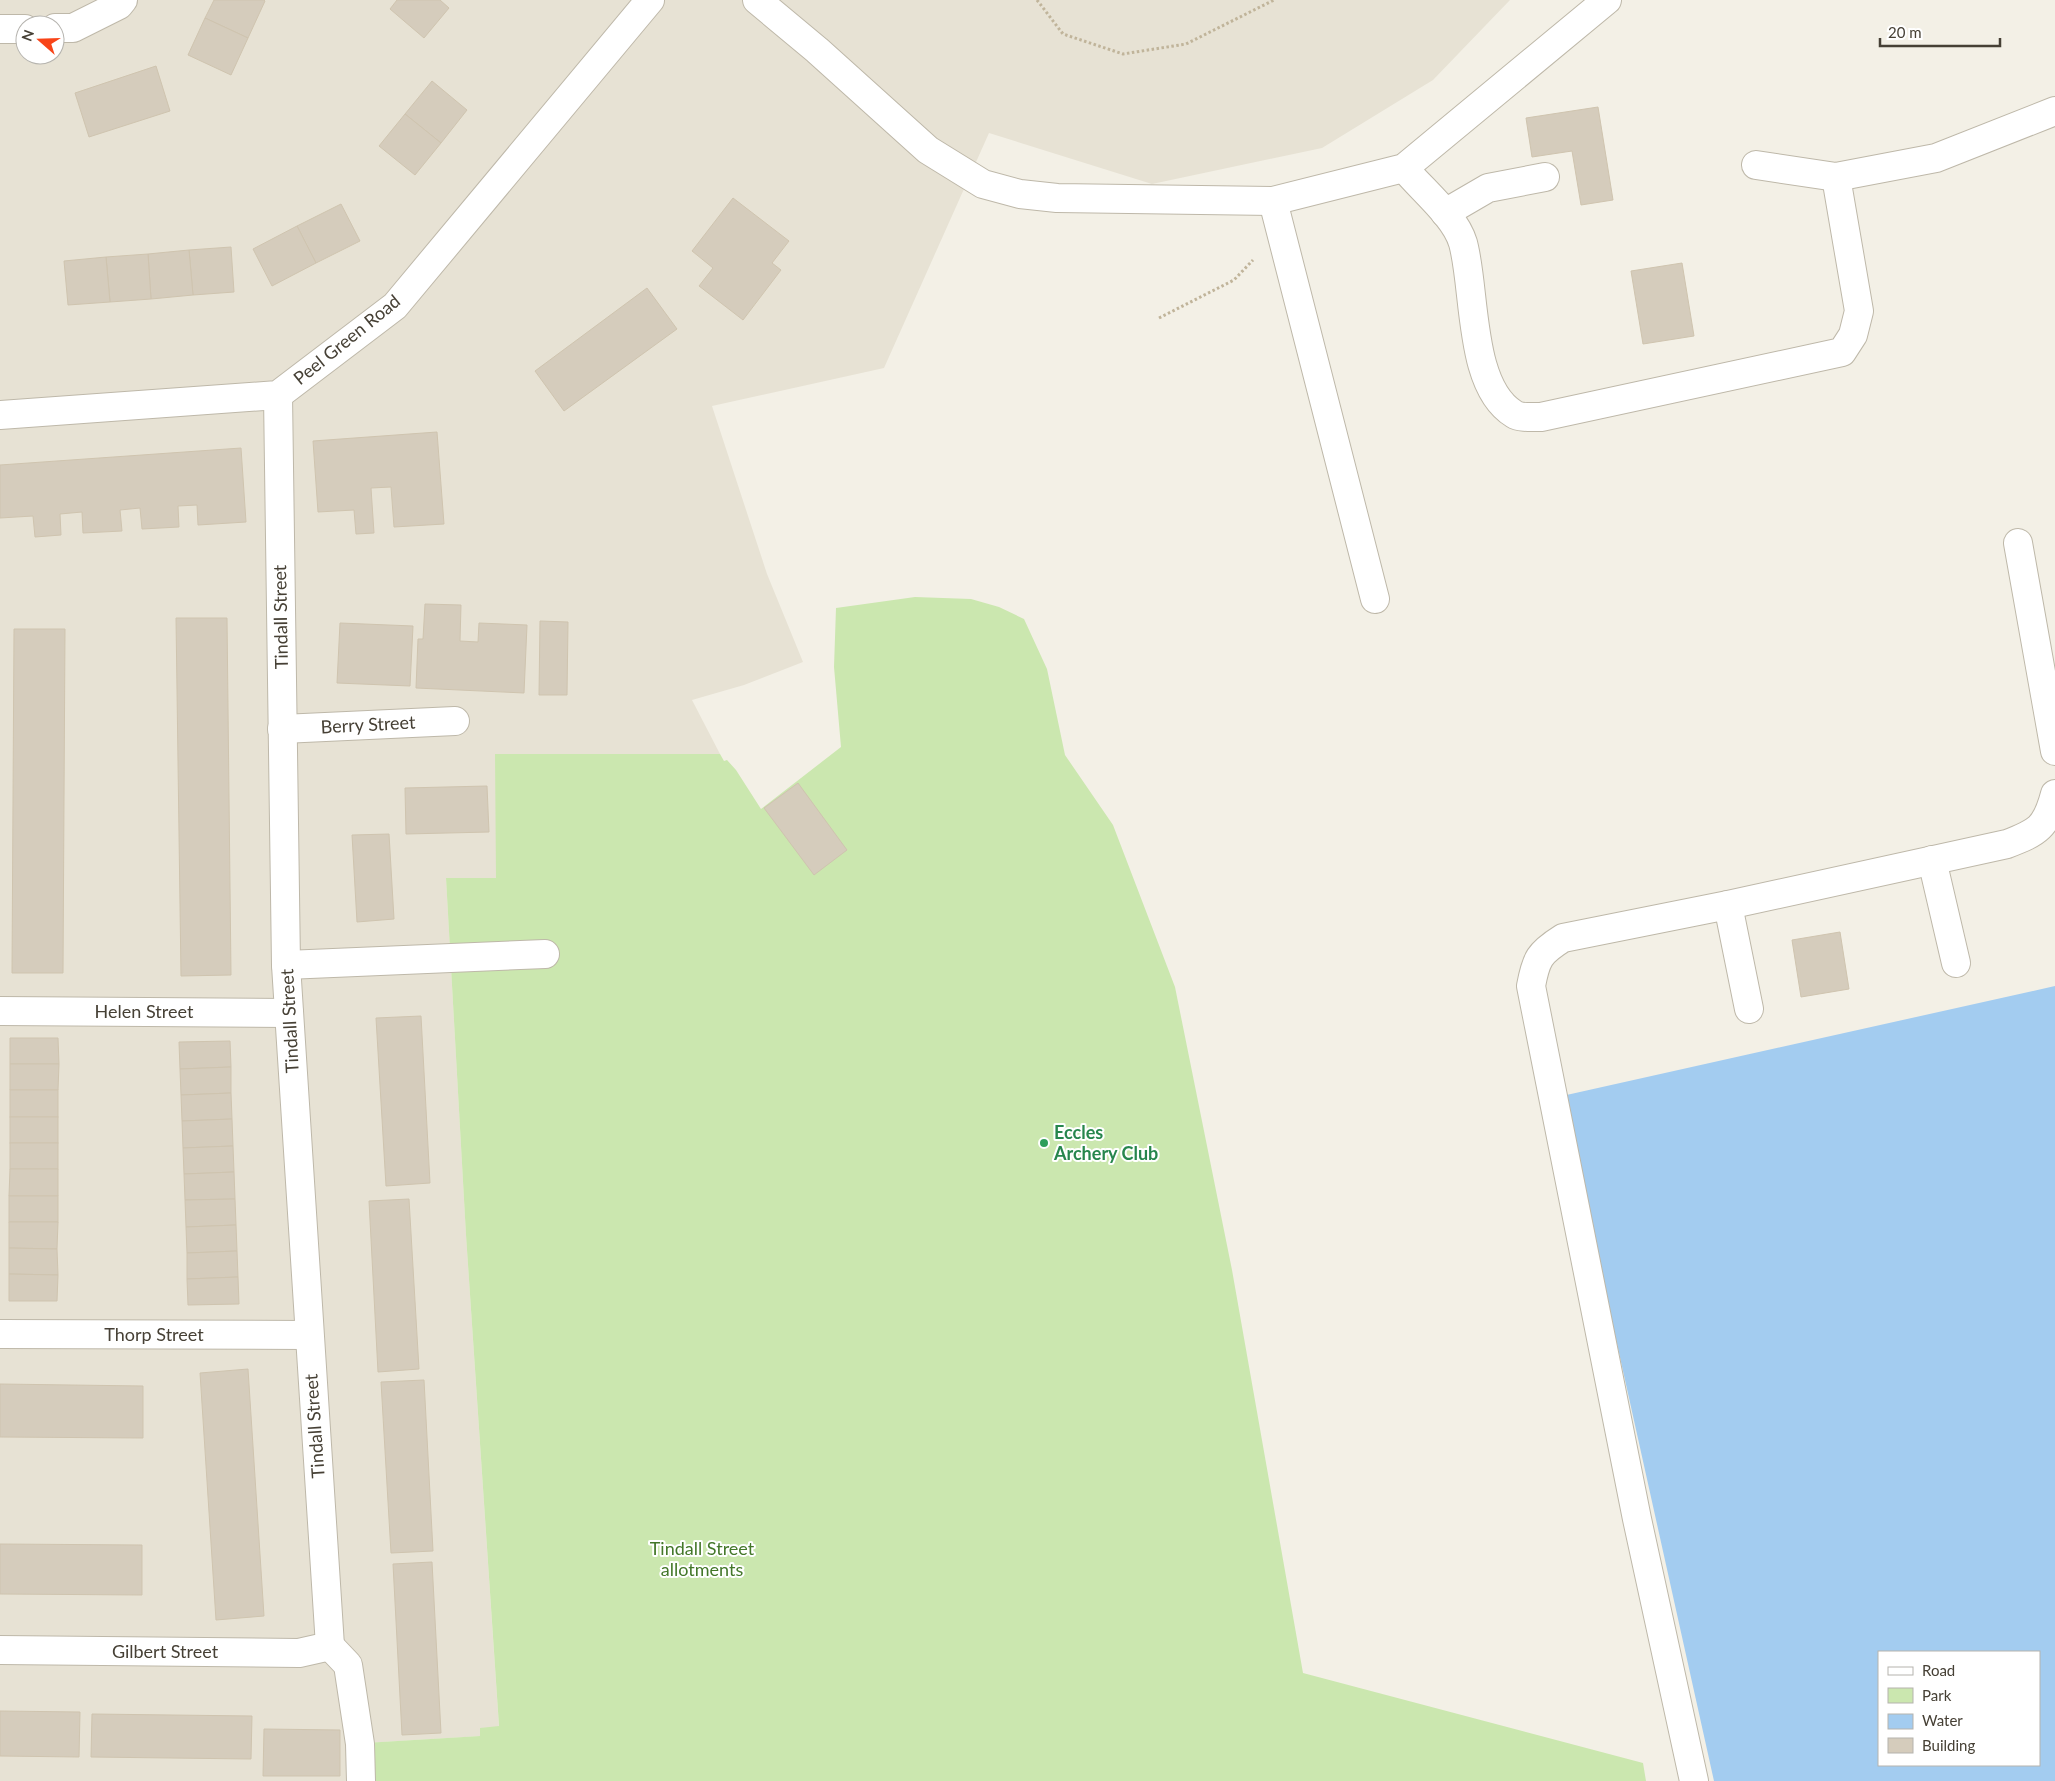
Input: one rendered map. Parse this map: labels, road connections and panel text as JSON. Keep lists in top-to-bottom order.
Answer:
{
  "streets": {
    "street": [
      "Peel Green Road",
      "Tindall Street",
      "Berry Street",
      "Helen Street",
      "Thorp Street",
      "Gilbert Street"
    ]
  },
  "crossings": [
    ["Peel Green Road", "Tindall Street"],
    ["Tindall Street", "Berry Street"],
    ["Tindall Street", "Helen Street"],
    ["Tindall Street", "Thorp Street"],
    ["Tindall Street", "Gilbert Street"]
  ],
  "parks": ["Tindall Street allotments"],
  "places": ["Eccles Archery Club"],
  "legend": [
    "Road",
    "Park",
    "Water",
    "Building"
  ],
  "scale_bar": "20 m",
  "north": "left"
}
